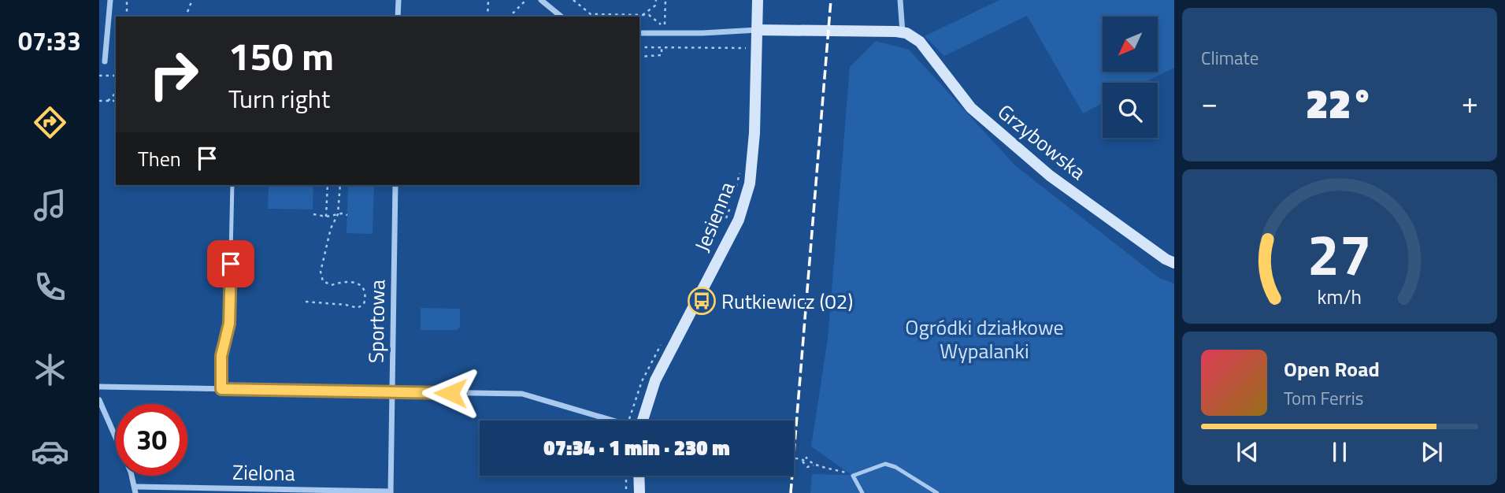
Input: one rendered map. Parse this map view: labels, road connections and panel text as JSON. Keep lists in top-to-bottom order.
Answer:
{
  "streets": {
    "street": [
      "Grzybowska",
      "Jesienna",
      "Sportowa",
      "Zielona"
    ]
  },
  "crossings": [
    ["Sportowa", "Zielona"]
  ],
  "parks": ["Ogródki działkowe Wypalanki"],
  "places": {
    "bus stop": ["Rutkiewicz (02)"]
  },
  "north": "bottom left",
  "page": {
    "tabs": "07:33",
    "tile": "Climate",
    "turn": ["150 m", "Turn right"],
    "heat": ["−", "22°", "+"],
    "then": "Then",
    "song": ["Open Road", "Tom Ferris"],
    "limit": "30",
    "trip": "07:34 · 1 min · 230 m",
    "gauge": ["27", "km/h"]
  }
}
